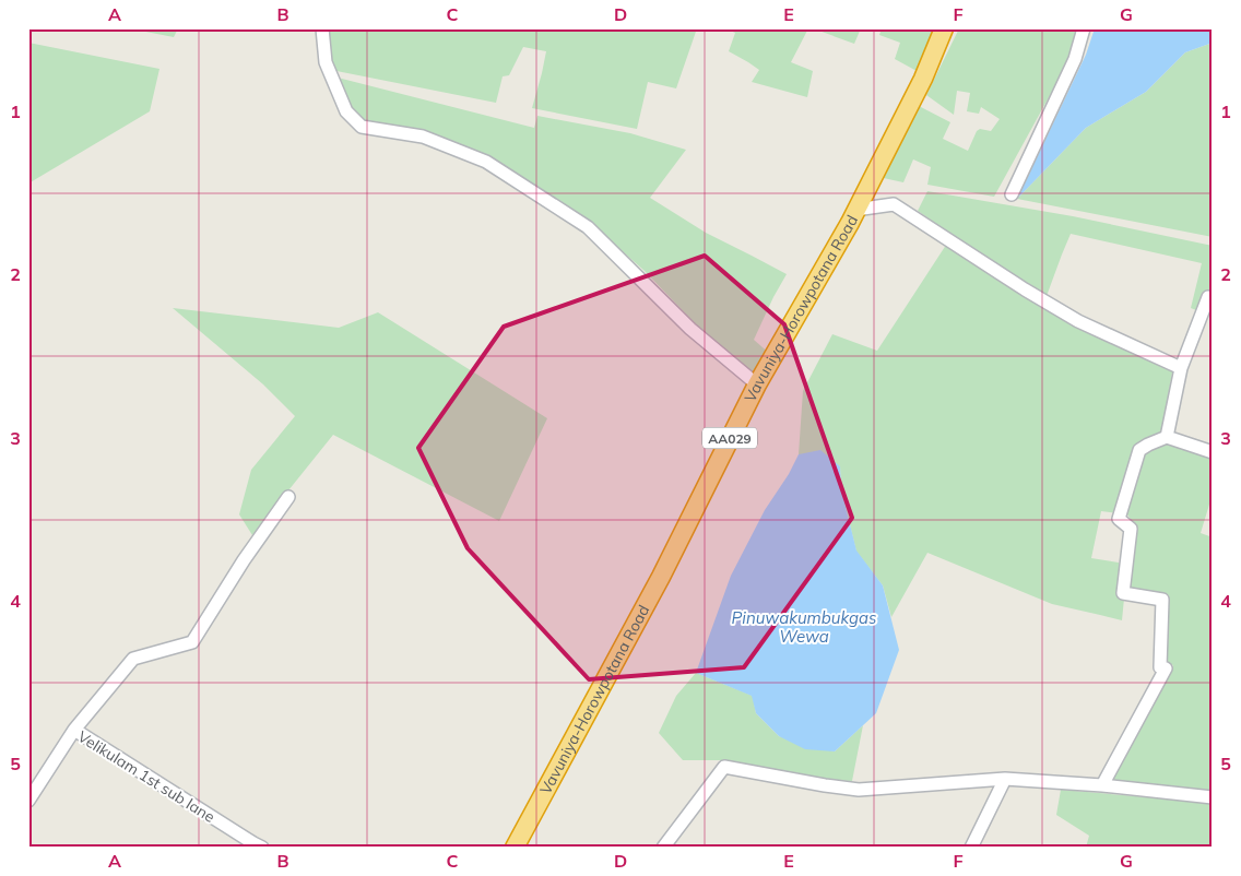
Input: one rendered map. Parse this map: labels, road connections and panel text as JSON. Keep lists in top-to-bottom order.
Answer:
{
  "streets": {
    "highway": ["Vavuniya-Horowpotana Road", "AA029"],
    "street": ["Velikulam 1st sub lane"]
  },
  "water": ["Pinuwakumbukgas Wewa"],
  "grid": {
    "columns": [
      "A",
      "B",
      "C",
      "D",
      "E",
      "F",
      "G"
    ],
    "rows": [
      "1",
      "2",
      "3",
      "4",
      "5"
    ]
  }
}
